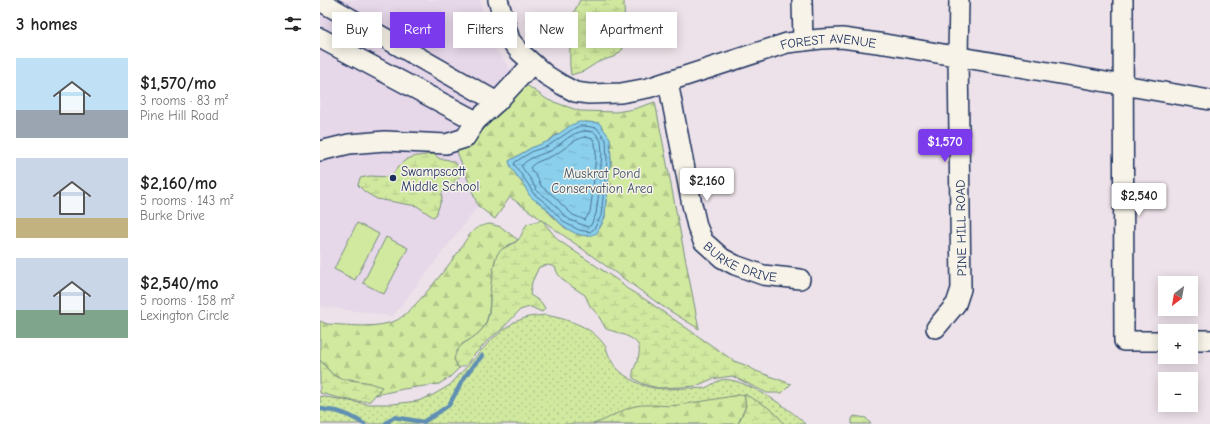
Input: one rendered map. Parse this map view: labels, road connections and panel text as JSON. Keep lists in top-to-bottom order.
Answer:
{
  "streets": {
    "street": ["FOREST AVENUE", "PINE HILL ROAD", "BURKE DRIVE"]
  },
  "crossings": [
    ["FOREST AVENUE", "PINE HILL ROAD"],
    ["FOREST AVENUE", "BURKE DRIVE"]
  ],
  "parks": ["Muskrat Pond Conservation Area"],
  "places": ["Swampscott Middle School"],
  "north": "bottom left",
  "page": {
    "heading": "3 homes",
    "chip": [
      "Buy",
      "Rent",
      "Filters",
      "New",
      "Apartment"
    ],
    "list": [
      {
        "name": "$1,570/mo",
        "note": "3 rooms · 83 m² · Pine Hill Road"
      },
      {
        "name": "$2,160/mo",
        "note": "5 rooms · 143 m² · Burke Drive"
      },
      {
        "name": "$2,540/mo",
        "note": "5 rooms · 158 m² · Lexington Circle"
      }
    ],
    "price": ["$1,570", "$2,160", "$2,540"],
    "map_buttons": ["+", "−"]
  }
}
